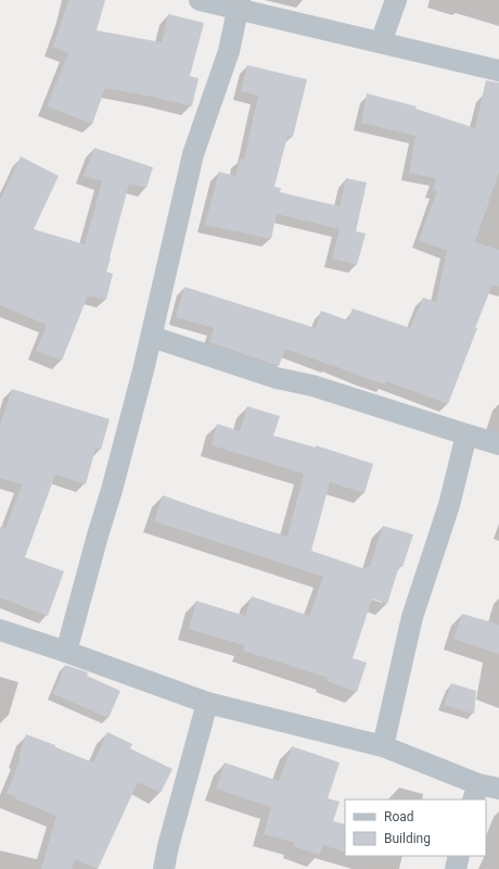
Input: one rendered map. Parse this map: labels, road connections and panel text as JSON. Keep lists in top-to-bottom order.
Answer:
{
  "legend": ["Road", "Building"]
}
